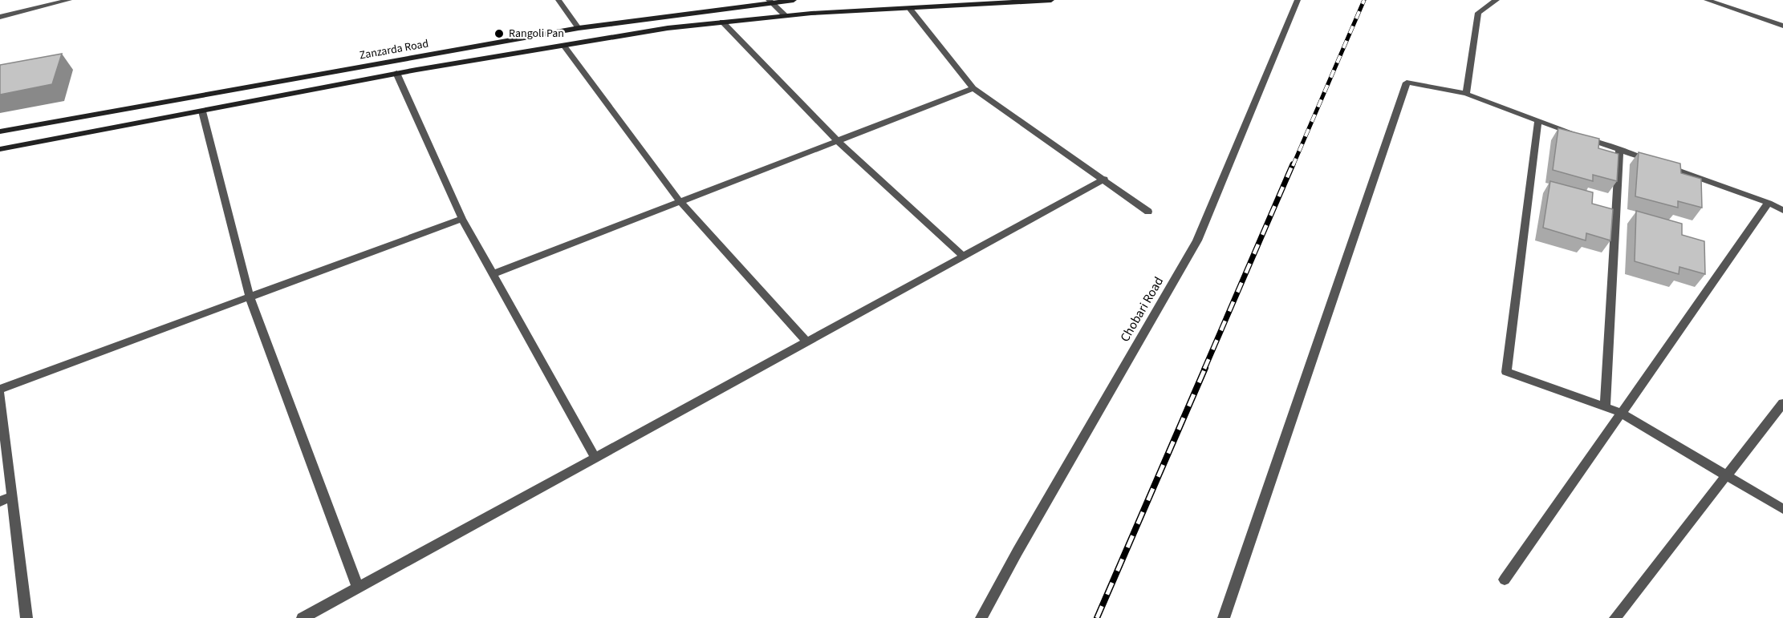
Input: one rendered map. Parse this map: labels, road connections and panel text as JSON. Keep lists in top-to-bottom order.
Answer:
{
  "streets": {
    "main road": ["Zanzarda Road"],
    "street": ["Chobari Road"]
  },
  "places": ["Rangoli Pan"]
}
